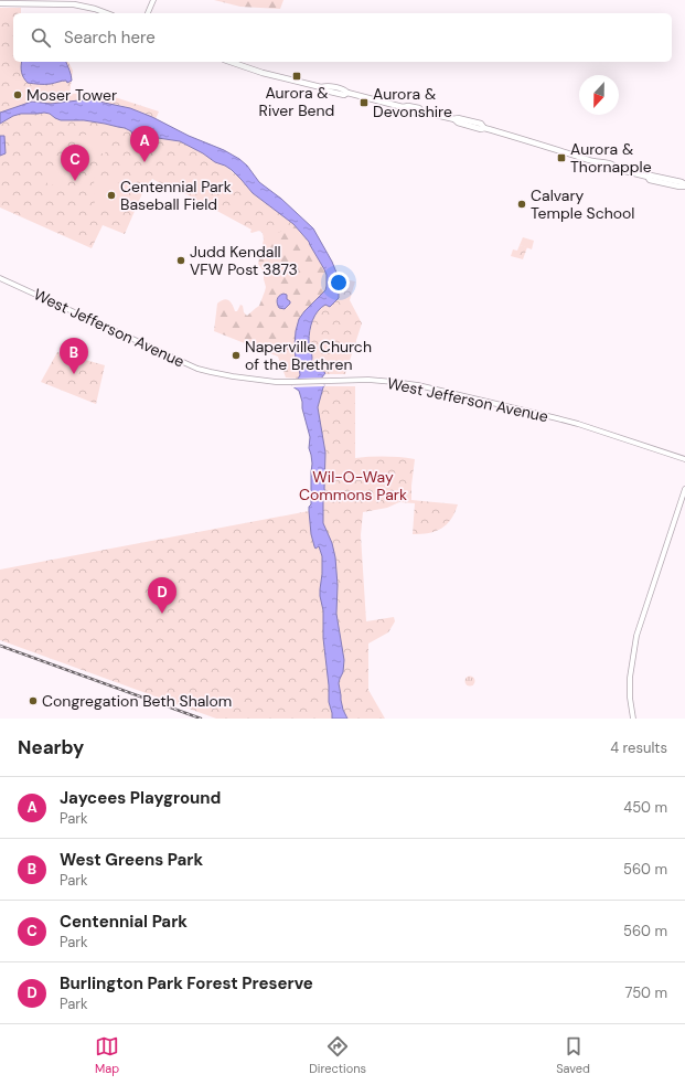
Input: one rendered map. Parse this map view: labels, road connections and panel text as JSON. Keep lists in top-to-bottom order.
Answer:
{
  "streets": {
    "street": ["West Jefferson Avenue"]
  },
  "parks": ["Wil-O-Way Commons Park"],
  "places": {
    "transit": ["Aurora & River Bend", "Aurora & Devonshire", "Aurora & Thornapple"],
    "other": [
      "Moser Tower",
      "Centennial Park Baseball Field",
      "Calvary Temple School",
      "Judd Kendall VFW Post 3873",
      "Naperville Church of the Brethren",
      "Congregation Beth Shalom"
    ]
  },
  "north": "bottom",
  "page": {
    "search": "Search here",
    "pins": [
      "A",
      "C",
      "B",
      "D"
    ],
    "heading": ["Nearby", "4 results"],
    "list": [
      {
        "mark": "A",
        "name": "Jaycees Playground",
        "note": "Park",
        "value": "450 m"
      },
      {
        "mark": "B",
        "name": "West Greens Park",
        "note": "Park",
        "value": "560 m"
      },
      {
        "mark": "C",
        "name": "Centennial Park",
        "note": "Park",
        "value": "560 m"
      },
      {
        "mark": "D",
        "name": "Burlington Park Forest Preserve",
        "note": "Park",
        "value": "750 m"
      }
    ],
    "nav": ["Map", "Directions", "Saved"]
  }
}
